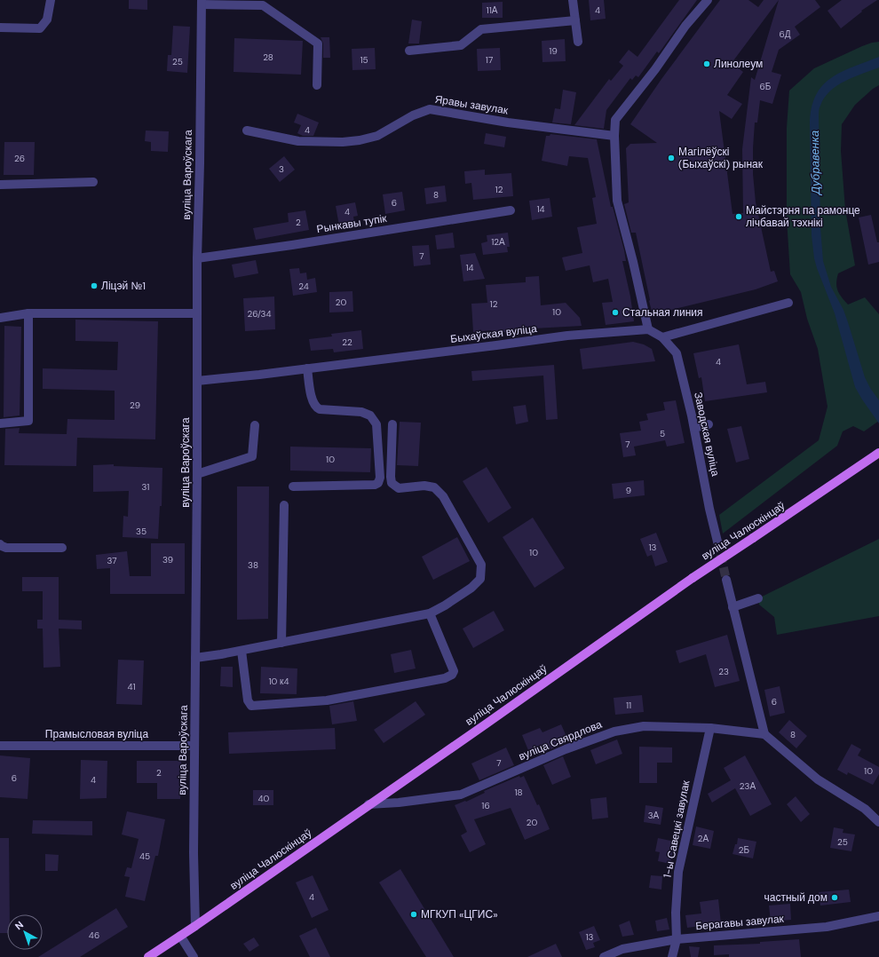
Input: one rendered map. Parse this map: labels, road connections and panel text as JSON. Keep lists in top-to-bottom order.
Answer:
{
  "streets": {
    "main road": ["вуліца Чалюскінцаў"],
    "street": [
      "Яравы завулак",
      "вуліца Вароўскага",
      "Рынкавы тупік",
      "Быхаўская вуліца",
      "Заводская вуліца",
      "Прамысловая вуліца",
      "вуліца Свярдлова",
      "1-ы Савецкі завулак",
      "Берагавы завулак"
    ]
  },
  "crossings": [
    ["вуліца Вароўскага", "Рынкавы тупік"],
    ["вуліца Вароўскага", "Быхаўская вуліца"],
    ["вуліца Вароўскага", "вуліца Чалюскінцаў"],
    ["вуліца Вароўскага", "Прамысловая вуліца"],
    ["вуліца Чалюскінцаў", "вуліца Свярдлова"],
    ["вуліца Свярдлова", "1-ы Савецкі завулак"],
    ["1-ы Савецкі завулак", "Берагавы завулак"]
  ],
  "water": ["Дубравенка"],
  "places": [
    "Линолеум",
    "Магілёўскі (Быхаўскі) рынак",
    "Майстэрня па рамонце лічбавай тэхнікі",
    "Ліцэй №1",
    "Стальная линия",
    "частный дом",
    "МГКУП «ЦГИС»"
  ],
  "house_numbers": [
    "11А",
    "4",
    "6Д",
    "19",
    "28",
    "15",
    "17",
    "25",
    "6Б",
    "4",
    "26",
    "3",
    "12",
    "8",
    "6",
    "14",
    "4",
    "2",
    "12А",
    "7",
    "14",
    "24",
    "20",
    "12",
    "10",
    "26/34",
    "22",
    "4",
    "29",
    "5",
    "7",
    "10",
    "31",
    "9",
    "35",
    "13",
    "10",
    "39",
    "37",
    "38",
    "23",
    "10 к4",
    "41",
    "6",
    "11",
    "8",
    "7",
    "10",
    "2",
    "6",
    "4",
    "23А",
    "18",
    "40",
    "16",
    "3А",
    "20",
    "2А",
    "25",
    "2Б",
    "45",
    "4",
    "46",
    "13"
  ],
  "north": "top left"
}
